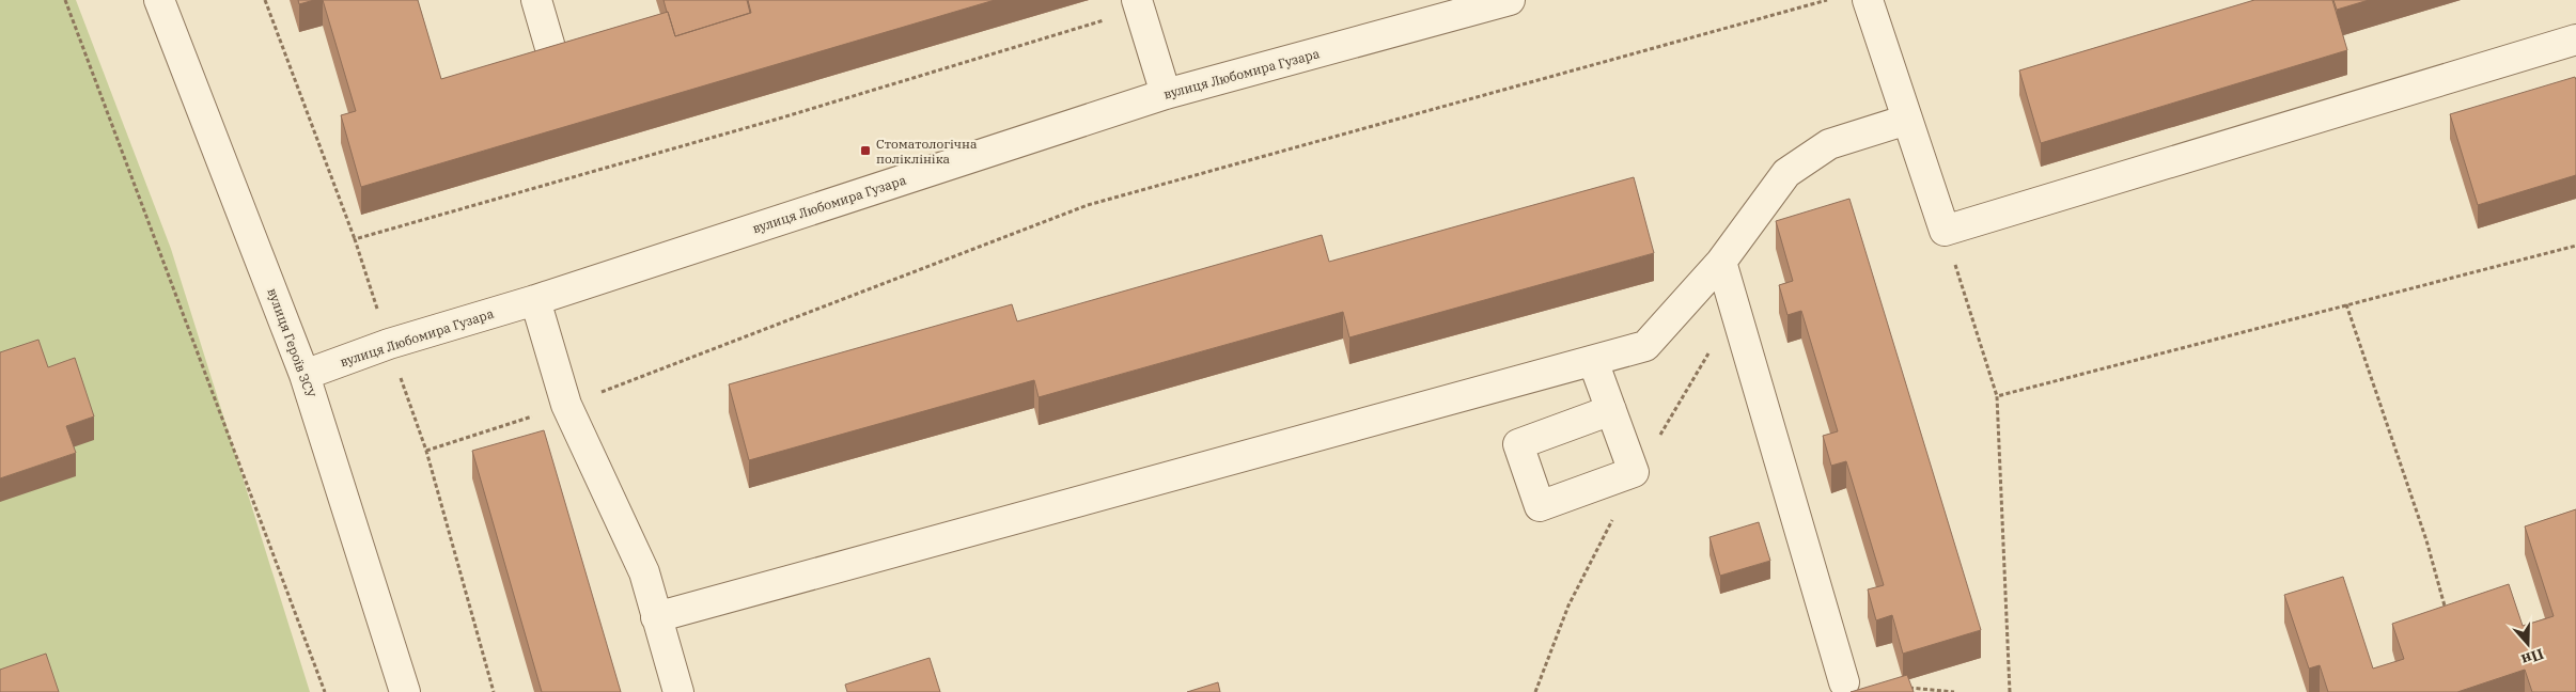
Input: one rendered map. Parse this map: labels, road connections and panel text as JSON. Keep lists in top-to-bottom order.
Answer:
{
  "streets": {
    "street": ["вулиця Любомира Гузара", "вулиця Героїв ЗСУ"]
  },
  "crossings": [
    ["вулиця Любомира Гузара", "вулиця Героїв ЗСУ"]
  ],
  "places": {
    "transit": ["Стоматологічна поліклініка"]
  },
  "north": "bottom"
}
